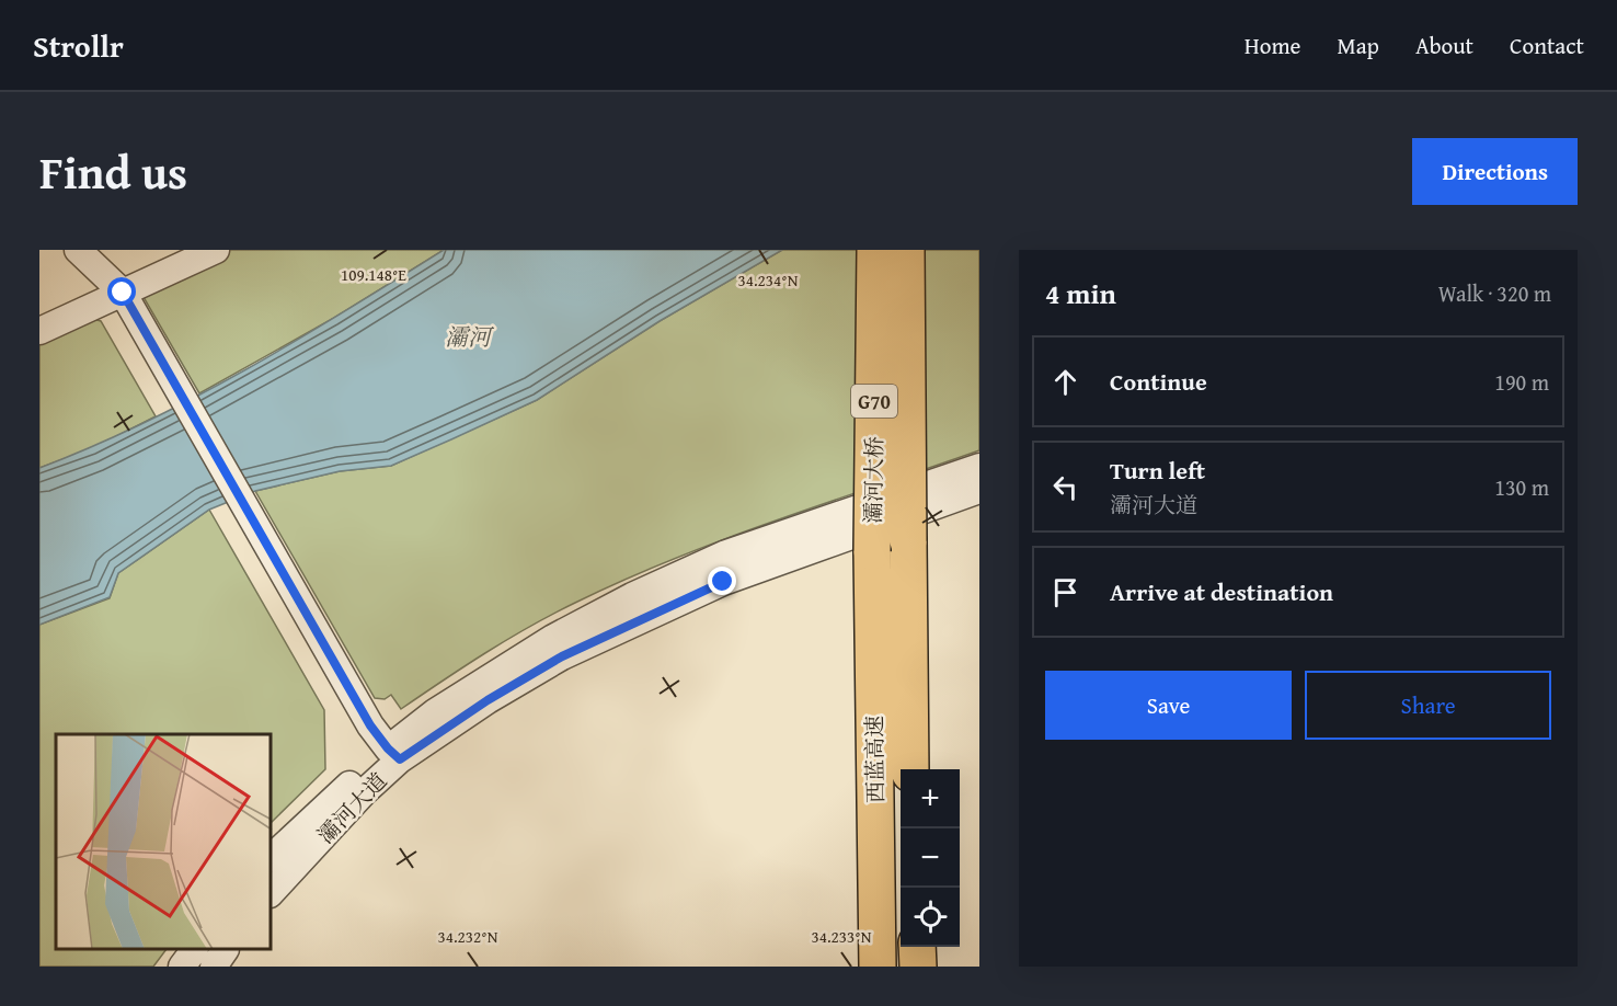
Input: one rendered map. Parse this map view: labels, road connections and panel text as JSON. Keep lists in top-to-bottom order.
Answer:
{
  "streets": {
    "highway": ["G70", "灞河大桥", "西蓝高速"],
    "street": ["灞河大道"]
  },
  "crossings": [
    ["灞河大桥", "西蓝高速"]
  ],
  "water": ["灞河"],
  "page": {
    "header": "Strollr",
    "nav": [
      "Home",
      "Map",
      "About",
      "Contact"
    ],
    "title": "Find us",
    "buttons": [
      "Directions",
      ["Save", "Share"]
    ],
    "heading": ["4 min", "Walk · 320 m"],
    "list": [
      ["Continue", "190 m"],
      ["Turn left", "灞河大道", "130 m"],
      "Arrive at destination"
    ],
    "map_buttons": ["+", "−"]
  },
  "coordinates": [
    "109.148°E",
    "34.234°N",
    "34.232°N",
    "34.233°N"
  ]
}
